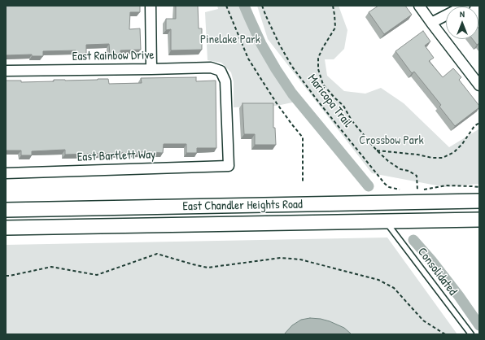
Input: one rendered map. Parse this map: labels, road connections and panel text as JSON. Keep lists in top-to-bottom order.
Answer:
{
  "streets": {
    "main road": ["East Chandler Heights Road"],
    "street": ["East Rainbow Drive", "East Bartlett Way"],
    "lane": ["Consolidated"],
    "path": ["Maricopa Trail"]
  },
  "crossings": [
    ["East Rainbow Drive", "East Bartlett Way"],
    ["Maricopa Trail", "East Chandler Heights Road"],
    ["East Chandler Heights Road", "Consolidated"]
  ],
  "parks": ["Pinelake Park", "Crossbow Park"],
  "north": "top"
}
